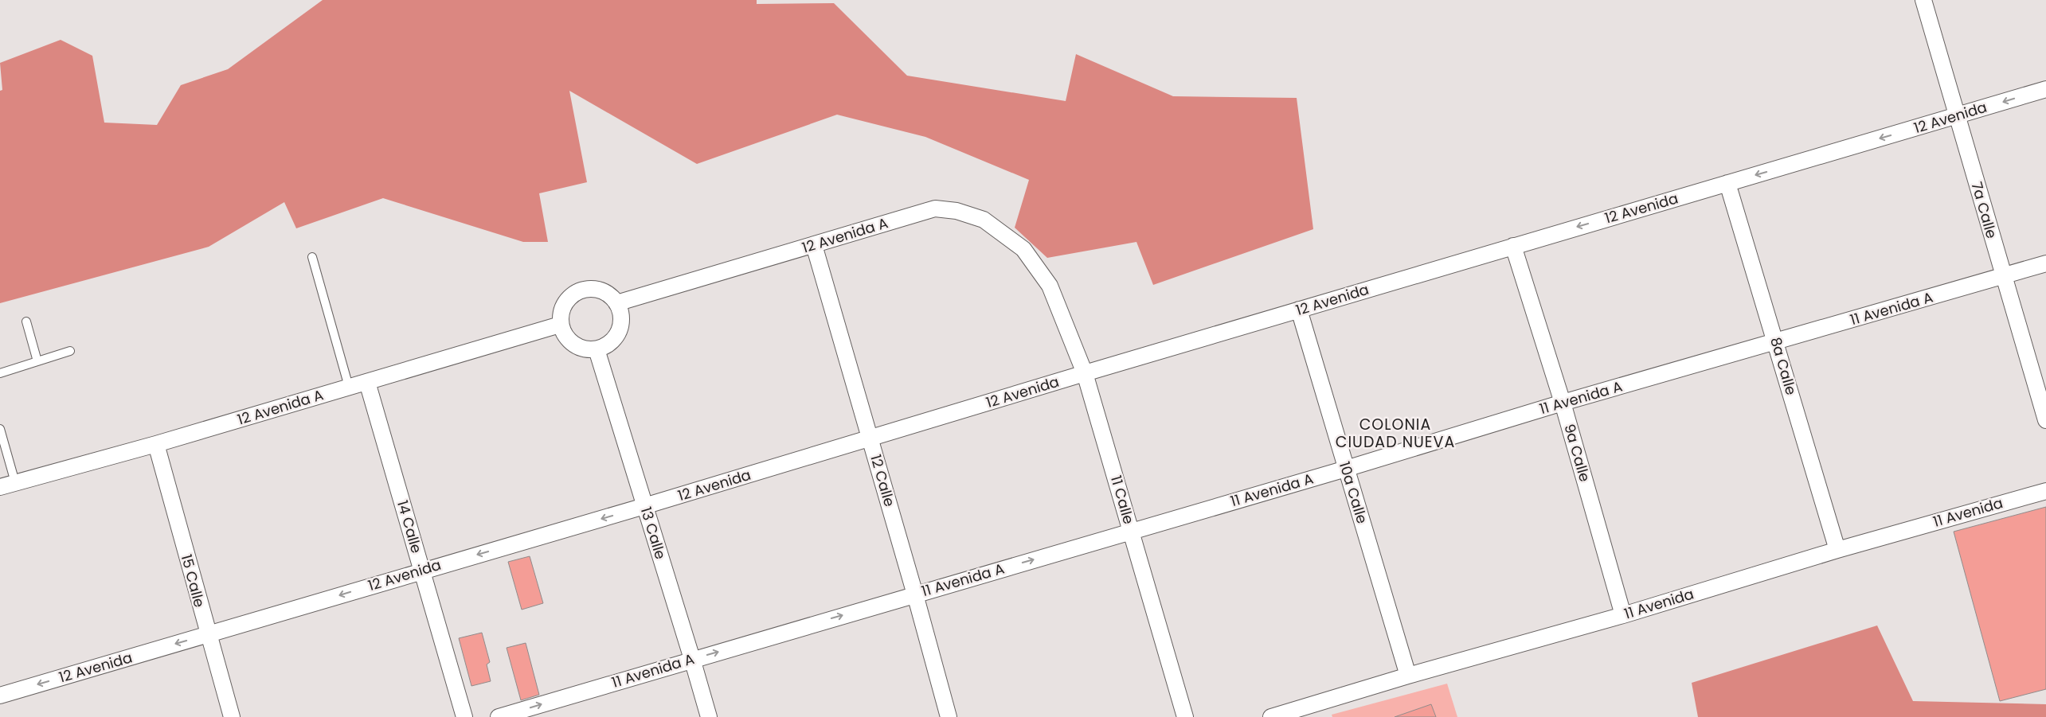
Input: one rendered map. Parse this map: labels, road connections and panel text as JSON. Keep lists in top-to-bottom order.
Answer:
{
  "streets": {
    "street": [
      "12 Avenida",
      "7a Calle",
      "12 Avenida A",
      "11 Avenida A",
      "8a Calle",
      "9a Calle",
      "12 Calle",
      "10a Calle",
      "11 Calle",
      "11 Avenida",
      "14 Calle",
      "13 Calle",
      "15 Calle"
    ]
  },
  "crossings": [
    ["12 Avenida", "7a Calle"],
    ["12 Avenida", "8a Calle"],
    ["12 Avenida", "9a Calle"],
    ["12 Avenida", "12 Calle"],
    ["12 Avenida", "10a Calle"],
    ["12 Avenida", "11 Calle"],
    ["12 Avenida", "14 Calle"],
    ["12 Avenida", "13 Calle"],
    ["12 Avenida", "15 Calle"],
    ["7a Calle", "11 Avenida A"],
    ["12 Avenida A", "12 Calle"],
    ["12 Avenida A", "11 Calle"],
    ["12 Avenida A", "14 Calle"],
    ["12 Avenida A", "13 Calle"],
    ["12 Avenida A", "15 Calle"],
    ["11 Avenida A", "8a Calle"],
    ["11 Avenida A", "9a Calle"],
    ["11 Avenida A", "12 Calle"],
    ["11 Avenida A", "10a Calle"],
    ["11 Avenida A", "11 Calle"],
    ["11 Avenida A", "13 Calle"],
    ["8a Calle", "11 Avenida"],
    ["9a Calle", "11 Avenida"],
    ["10a Calle", "11 Avenida"]
  ],
  "one_way": ["12 Avenida", "11 Avenida A"],
  "districts": ["COLONIA CIUDAD NUEVA"]
}
